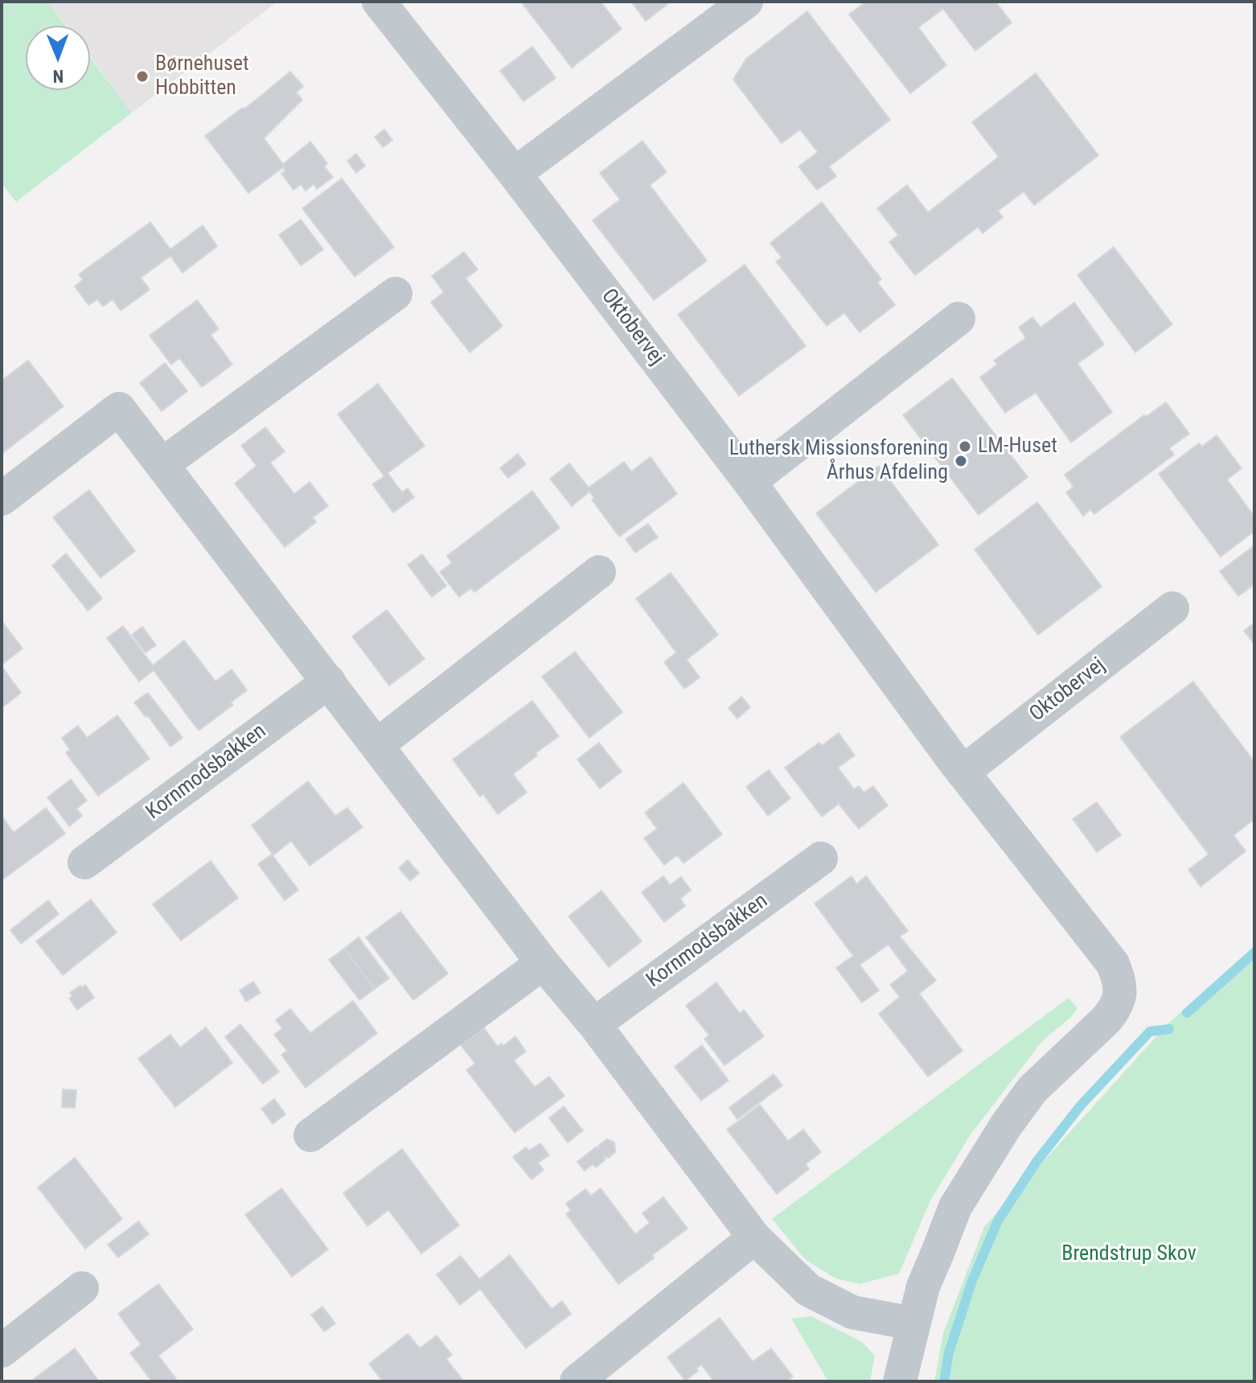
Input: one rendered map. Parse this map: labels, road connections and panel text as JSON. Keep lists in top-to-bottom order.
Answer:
{
  "streets": {
    "street": ["Oktobervej", "Kornmodsbakken"]
  },
  "parks": ["Brendstrup Skov"],
  "places": ["Børnehuset Hobbitten", "LM-Huset", "Luthersk Missionsforening Århus Afdeling"],
  "north": "bottom"
}
